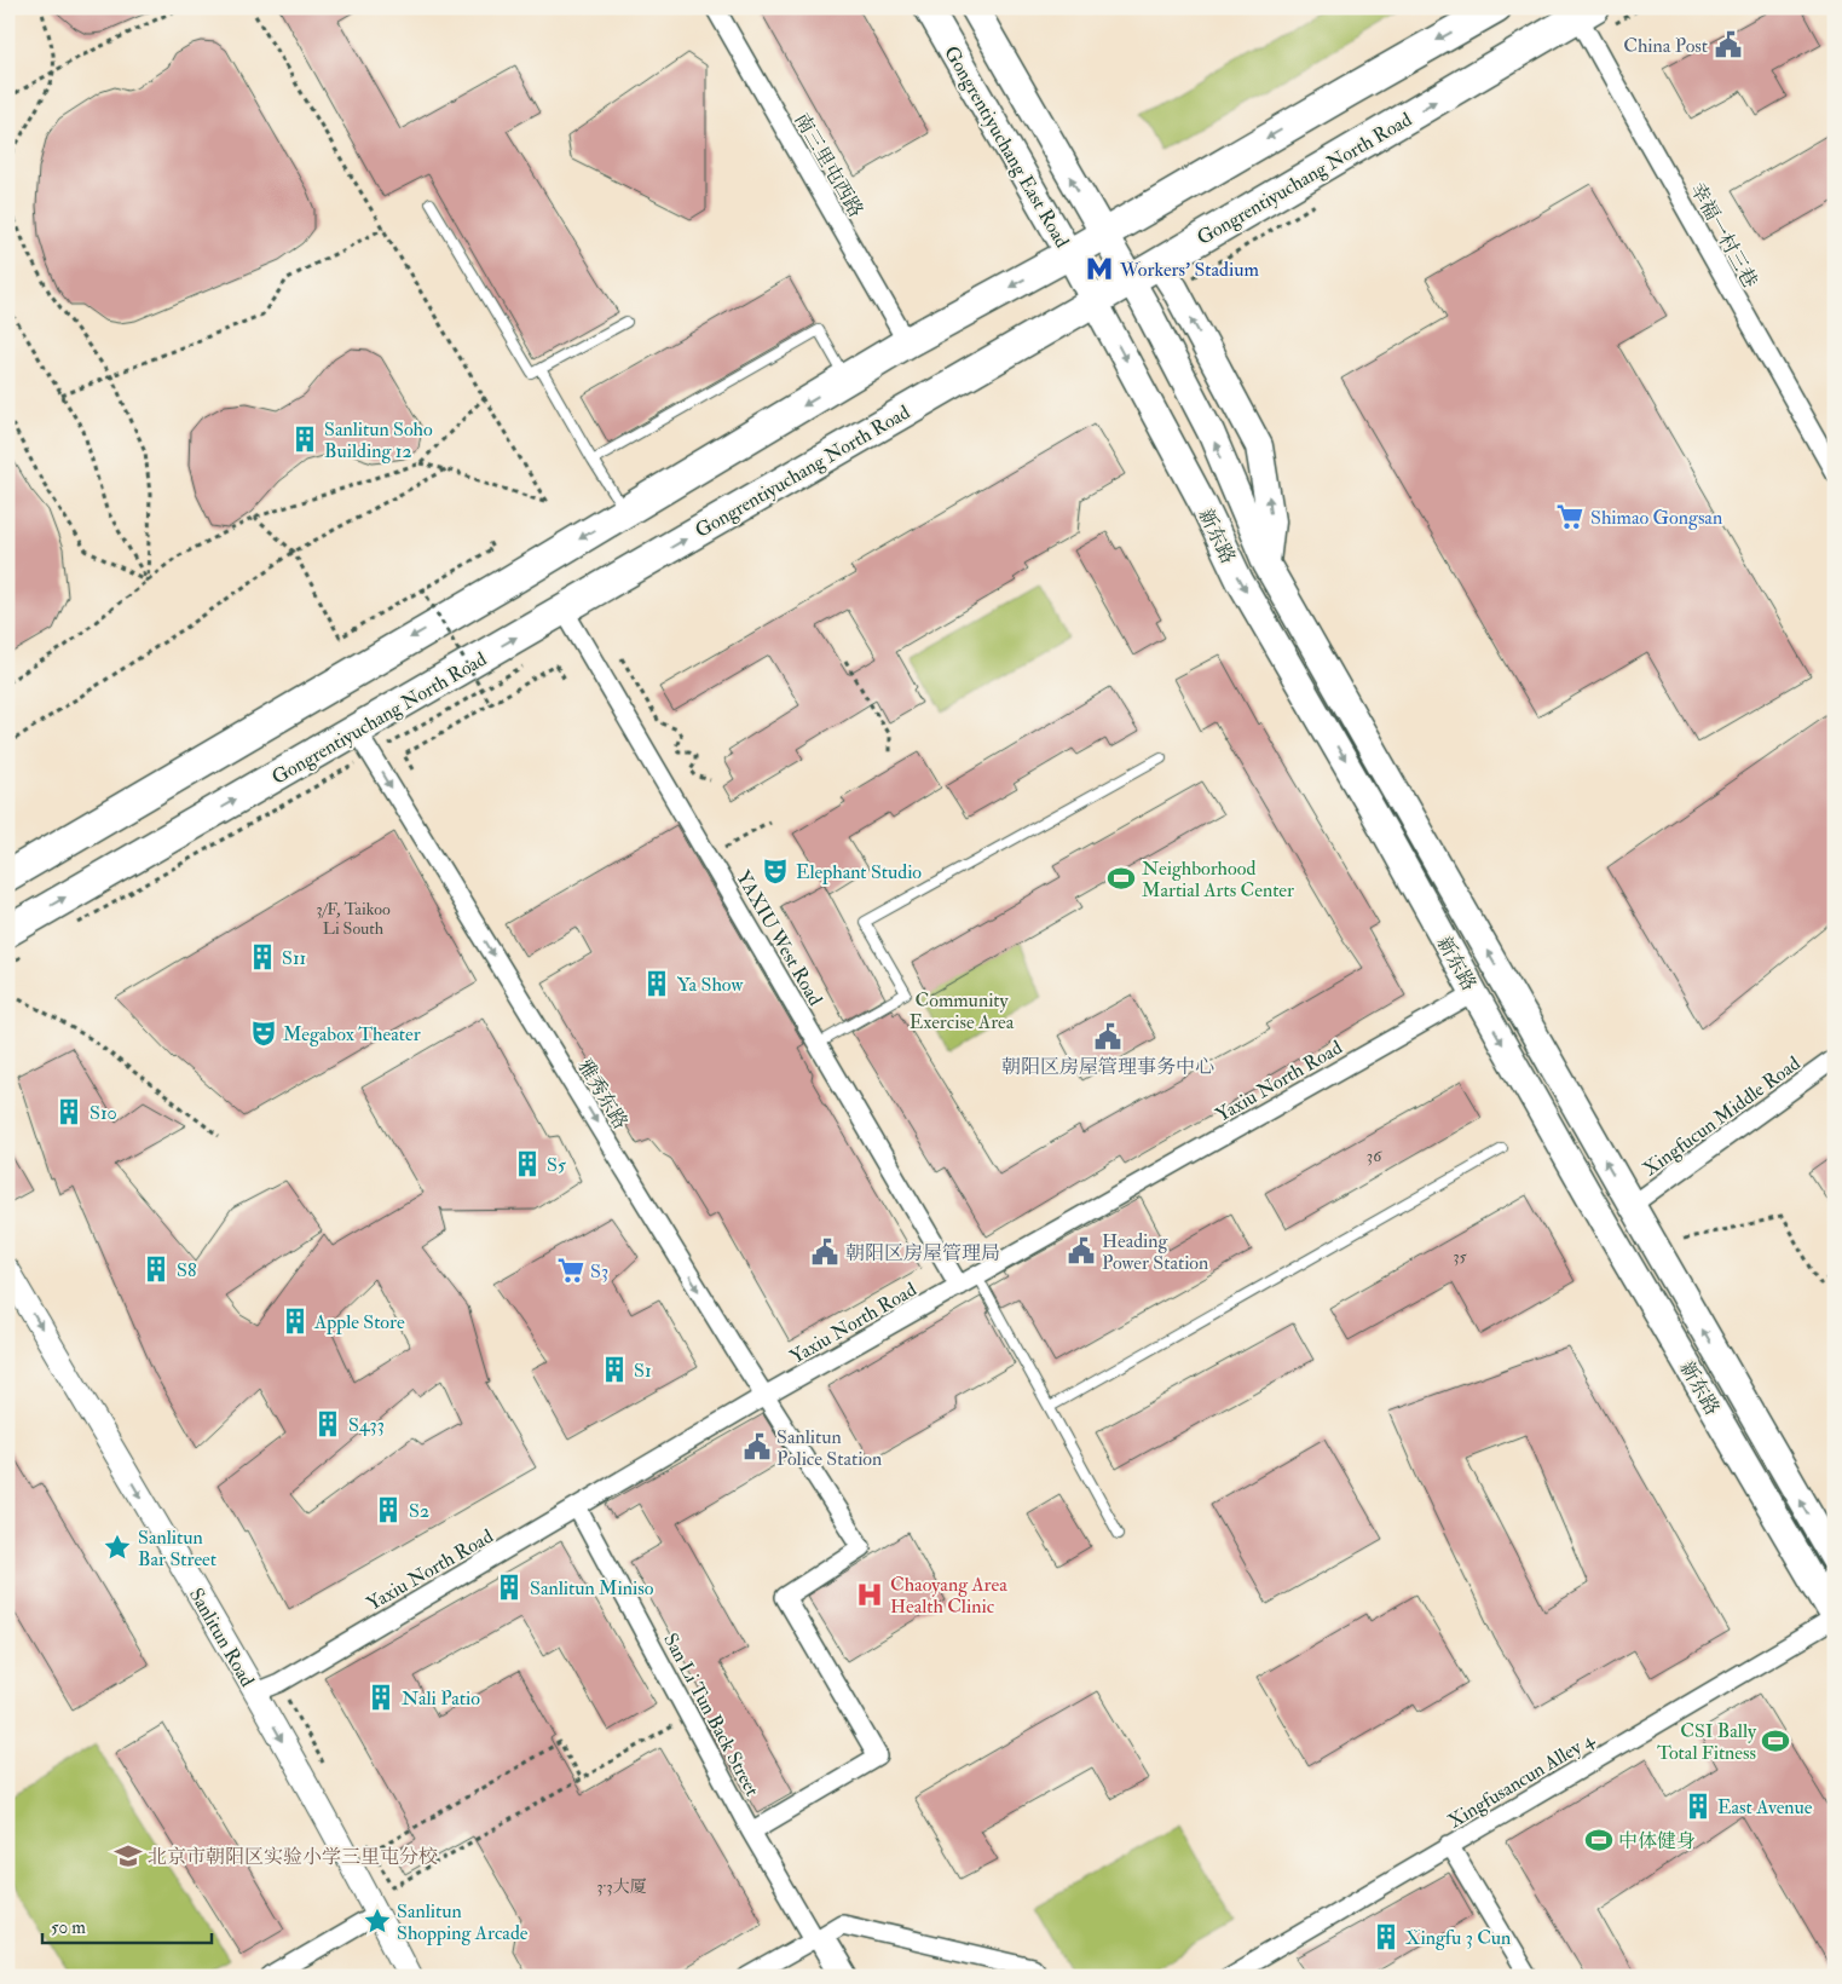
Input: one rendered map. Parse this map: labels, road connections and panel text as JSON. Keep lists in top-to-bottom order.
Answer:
{
  "streets": {
    "main road": ["Gongrentiyuchang East Road", "Gongrentiyuchang North Road", "新东路"],
    "street": [
      "南三里屯西路",
      "幸福一村三巷",
      "YAXIU West Road",
      "Yaxiu North Road",
      "雅秀东路",
      "Xingfucun Middle Road",
      "Sanlitun Road",
      "San Li Tun Back Street",
      "Xingfusancun Alley 4"
    ]
  },
  "crossings": [
    ["Gongrentiyuchang East Road", "Gongrentiyuchang North Road"],
    ["Gongrentiyuchang East Road", "新东路"],
    ["Gongrentiyuchang North Road", "幸福一村三巷"],
    ["Gongrentiyuchang North Road", "新东路"],
    ["Gongrentiyuchang North Road", "YAXIU West Road"],
    ["Gongrentiyuchang North Road", "雅秀东路"],
    ["新东路", "Yaxiu North Road"],
    ["新东路", "Xingfucun Middle Road"],
    ["新东路", "Xingfusancun Alley 4"],
    ["YAXIU West Road", "Yaxiu North Road"],
    ["Yaxiu North Road", "雅秀东路"],
    ["Yaxiu North Road", "Sanlitun Road"],
    ["Yaxiu North Road", "San Li Tun Back Street"],
    ["雅秀东路", "San Li Tun Back Street"]
  ],
  "one_way": ["雅秀东路", "Sanlitun Road"],
  "parks": ["Community Exercise Area"],
  "places": {
    "public building": [
      "China Post",
      "朝阳区房屋管理事务中心",
      "Heading Power Station",
      "朝阳区房屋管理局",
      "Sanlitun Police Station"
    ],
    "metro station": ["Workers' Stadium"],
    "building": [
      "Sanlitun Soho Building 12",
      "S11",
      "Ya Show",
      "S10",
      "S5",
      "S8",
      "Apple Store",
      "S1",
      "S433",
      "S2",
      "Sanlitun Miniso",
      "Nali Patio",
      "East Avenue",
      "Xingfu 3 Cun"
    ],
    "supermarket": ["Shimao Gongsan", "S3"],
    "theatre": ["Elephant Studio", "Megabox Theater"],
    "sports": ["Neighborhood Martial Arts Center", "CSI Bally Total Fitness", "中体健身"],
    "place": ["Sanlitun Bar Street", "Sanlitun Shopping Arcade"],
    "hospital": ["Chaoyang Area Health Clinic"],
    "school or university": ["北京市朝阳区实验小学三里屯分校"]
  },
  "house_numbers": [
    "3/F, Taikoo Li South",
    "36",
    "35",
    "3·3大厦"
  ],
  "scale_bar": "50 m"
}
